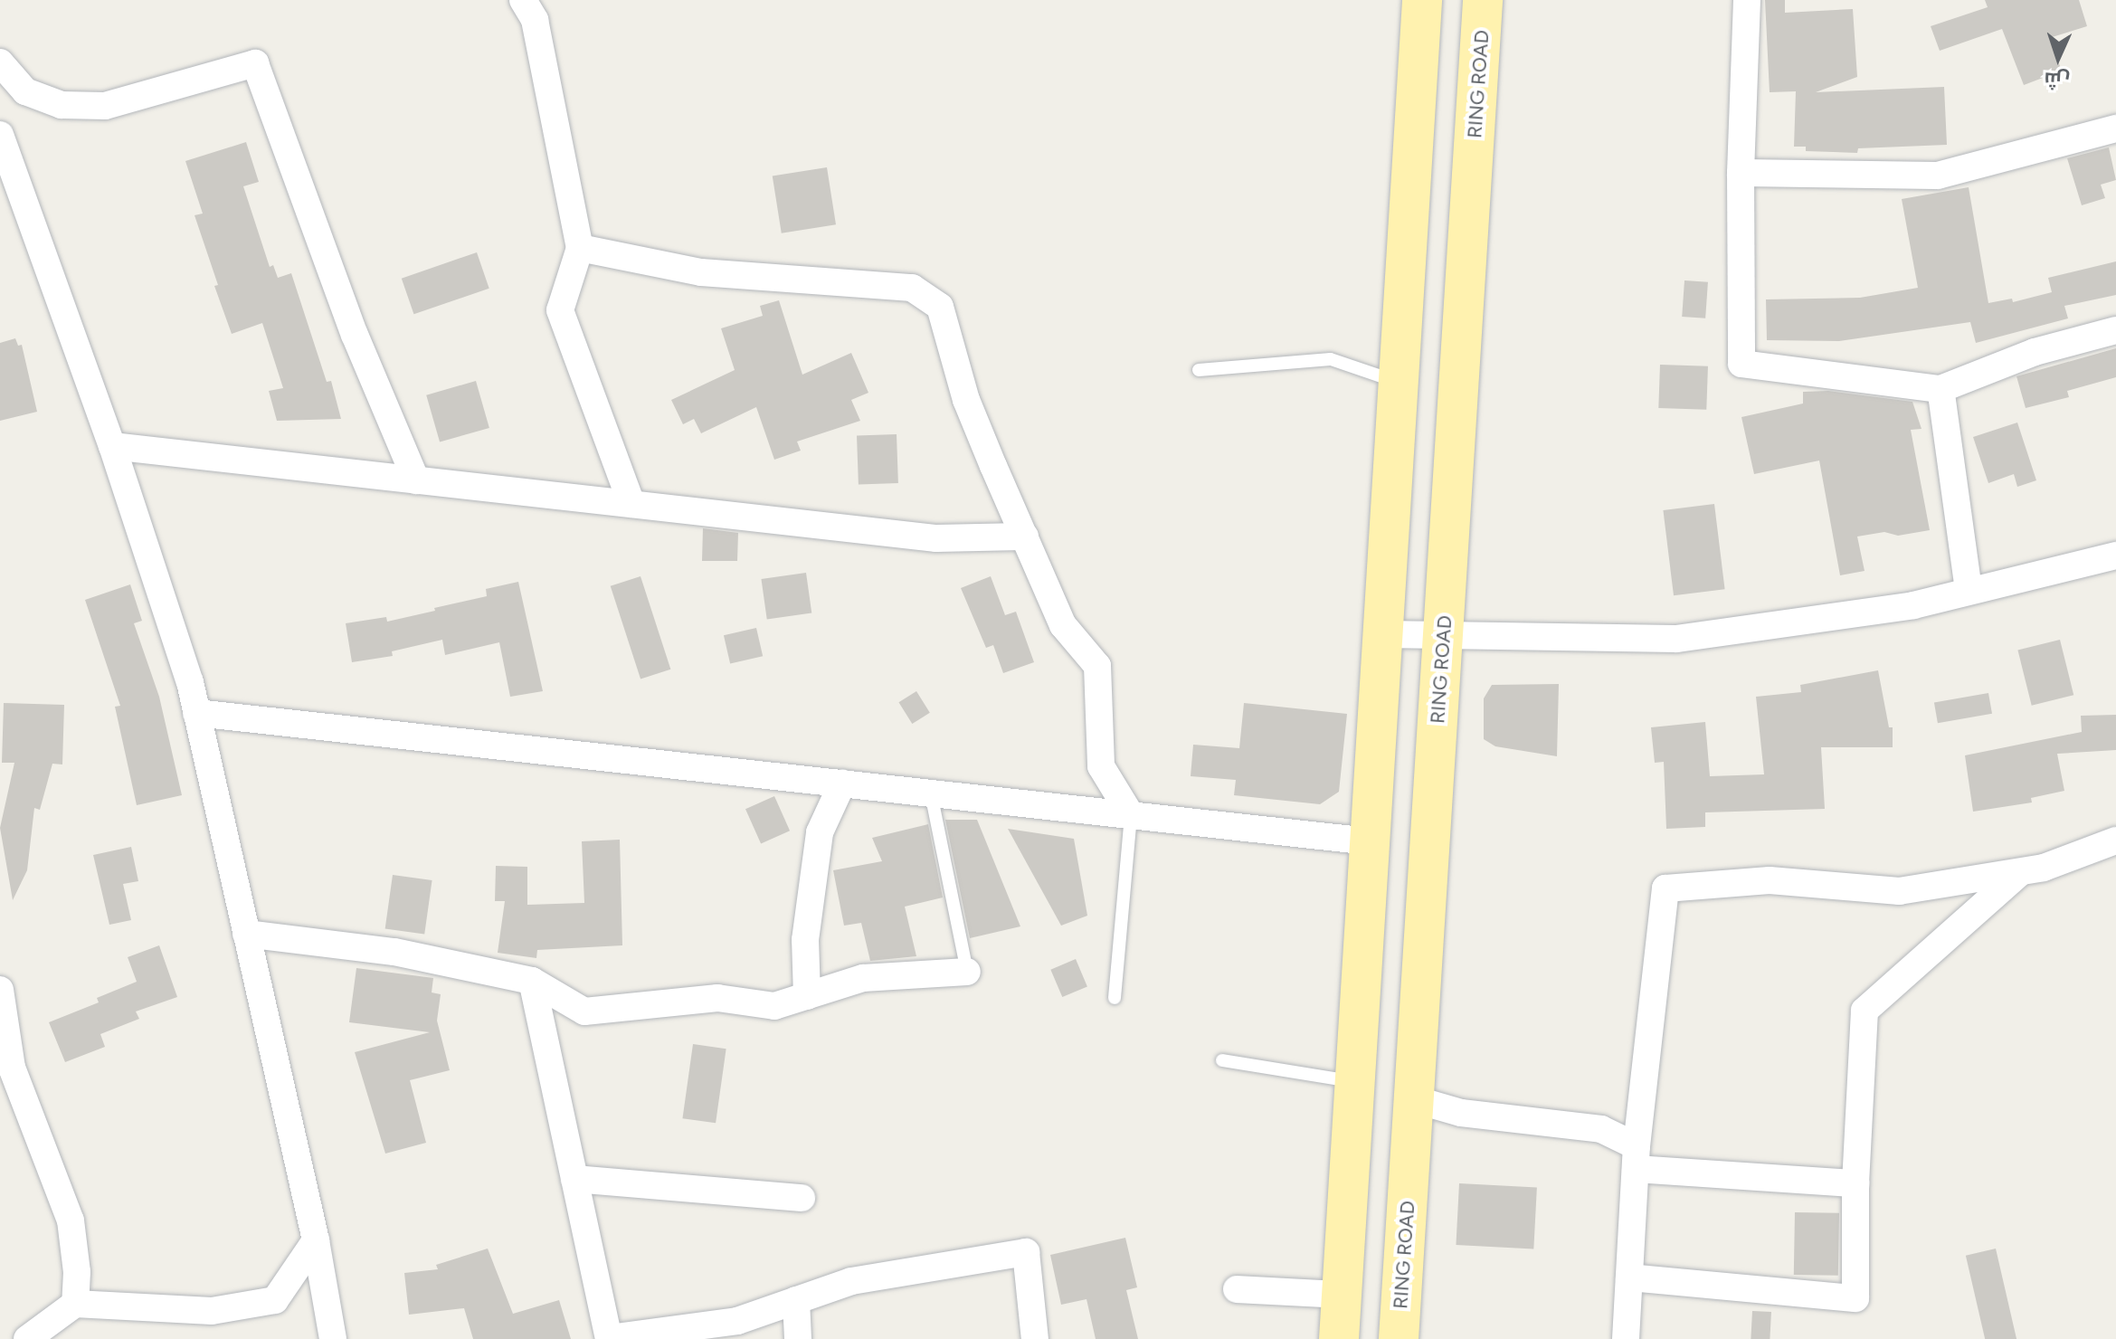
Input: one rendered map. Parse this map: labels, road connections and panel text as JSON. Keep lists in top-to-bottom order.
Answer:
{
  "streets": {
    "main road": ["RING ROAD"]
  },
  "north": "bottom"
}
